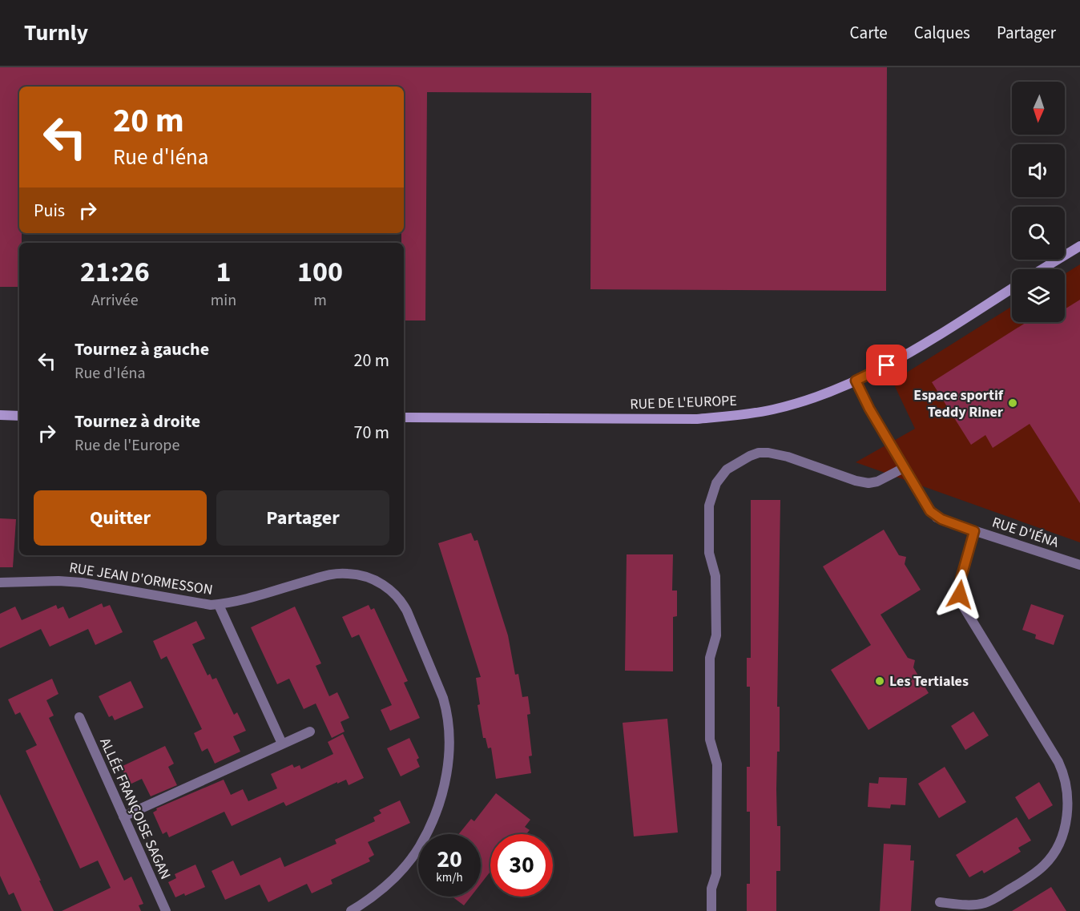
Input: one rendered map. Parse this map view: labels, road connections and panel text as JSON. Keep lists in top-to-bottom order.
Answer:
{
  "streets": {
    "street": [
      "RUE DE L'EUROPE",
      "RUE D'IÉNA",
      "RUE JEAN D'ORMESSON",
      "ALLÉE FRANÇOISE SAGAN"
    ]
  },
  "crossings": [
    ["RUE DE L'EUROPE", "RUE D'IÉNA"]
  ],
  "places": ["Espace sportif Teddy Riner", "Les Tertiales"],
  "north": "bottom",
  "page": {
    "header": "Turnly",
    "nav": ["Carte", "Calques", "Partager"],
    "turn": ["20 m", "Rue d'Iéna"],
    "then": "Puis",
    "eta": [
      "21:26",
      "Arrivée",
      "1",
      "min",
      "100",
      "m"
    ],
    "list": [
      {
        "name": "Tournez à gauche",
        "note": "Rue d'Iéna",
        "value": "20 m"
      },
      {
        "name": "Tournez à droite",
        "note": "Rue de l'Europe",
        "value": "70 m"
      }
    ],
    "buttons": ["Quitter", "Partager"],
    "speed": "20 km/h",
    "limit": "30"
  }
}
